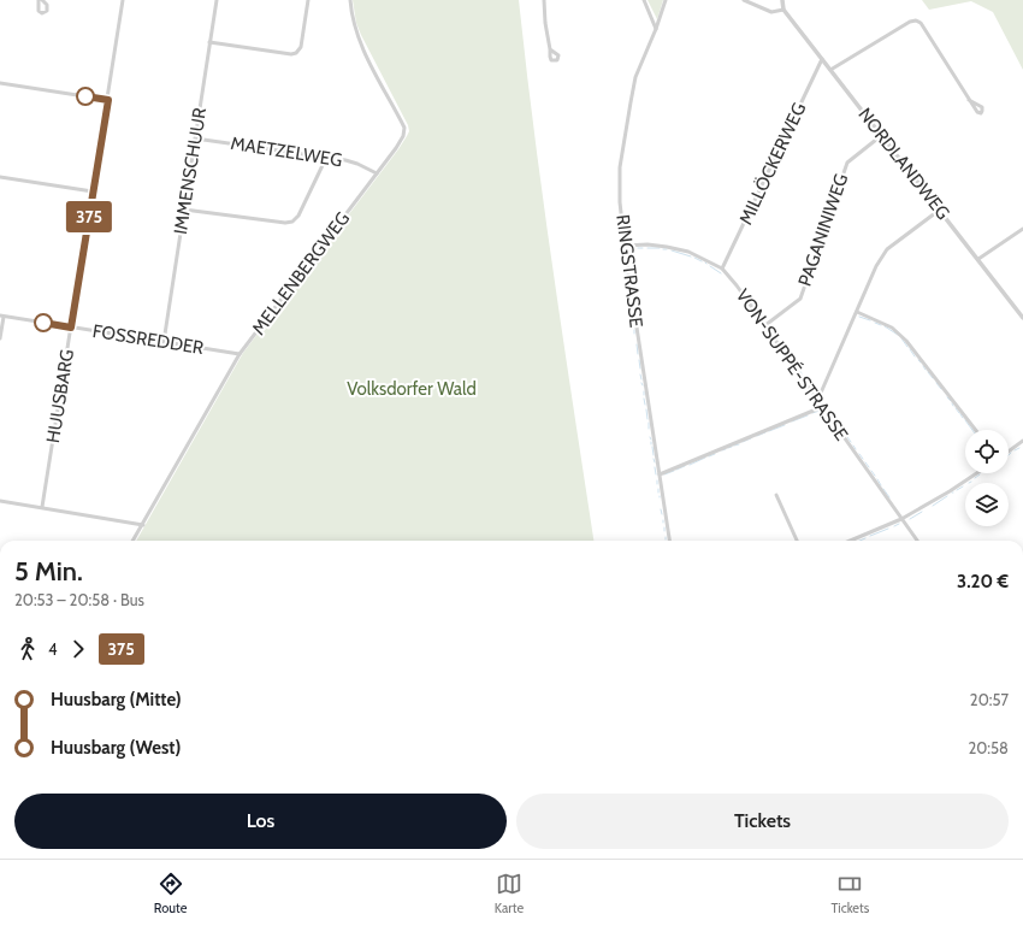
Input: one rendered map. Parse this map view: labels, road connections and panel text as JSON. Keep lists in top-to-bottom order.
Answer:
{
  "streets": {
    "street": [
      "MAETZELWEG",
      "MILLÖCKERWEG",
      "NORDLANDWEG",
      "IMMENSCHUUR",
      "PAGANINIWEG",
      "RINGSTRASSE",
      "MELLENBERGWEG",
      "FOSSREDDER",
      "VON-SUPPÉ-STRASSE",
      "HUUSBARG"
    ]
  },
  "crossings": [
    ["MAETZELWEG", "IMMENSCHUUR"],
    ["MAETZELWEG", "MELLENBERGWEG"],
    ["MILLÖCKERWEG", "NORDLANDWEG"],
    ["MILLÖCKERWEG", "VON-SUPPÉ-STRASSE"],
    ["NORDLANDWEG", "PAGANINIWEG"],
    ["IMMENSCHUUR", "FOSSREDDER"],
    ["PAGANINIWEG", "VON-SUPPÉ-STRASSE"],
    ["RINGSTRASSE", "VON-SUPPÉ-STRASSE"],
    ["MELLENBERGWEG", "FOSSREDDER"],
    ["FOSSREDDER", "HUUSBARG"]
  ],
  "parks": ["Volksdorfer Wald"],
  "lines": ["bus line 375"],
  "page": {
    "on_map": "375",
    "heading": ["5 Min.", "20:53 – 20:58 · Bus", "3.20 €"],
    "legs": ["4", "375"],
    "list": [
      {
        "name": "Huusbarg (Mitte)",
        "value": "20:57"
      },
      {
        "name": "Huusbarg (West)",
        "value": "20:58"
      }
    ],
    "buttons": ["Los", "Tickets"],
    "tabs": ["Route", "Karte", "Tickets"]
  }
}
